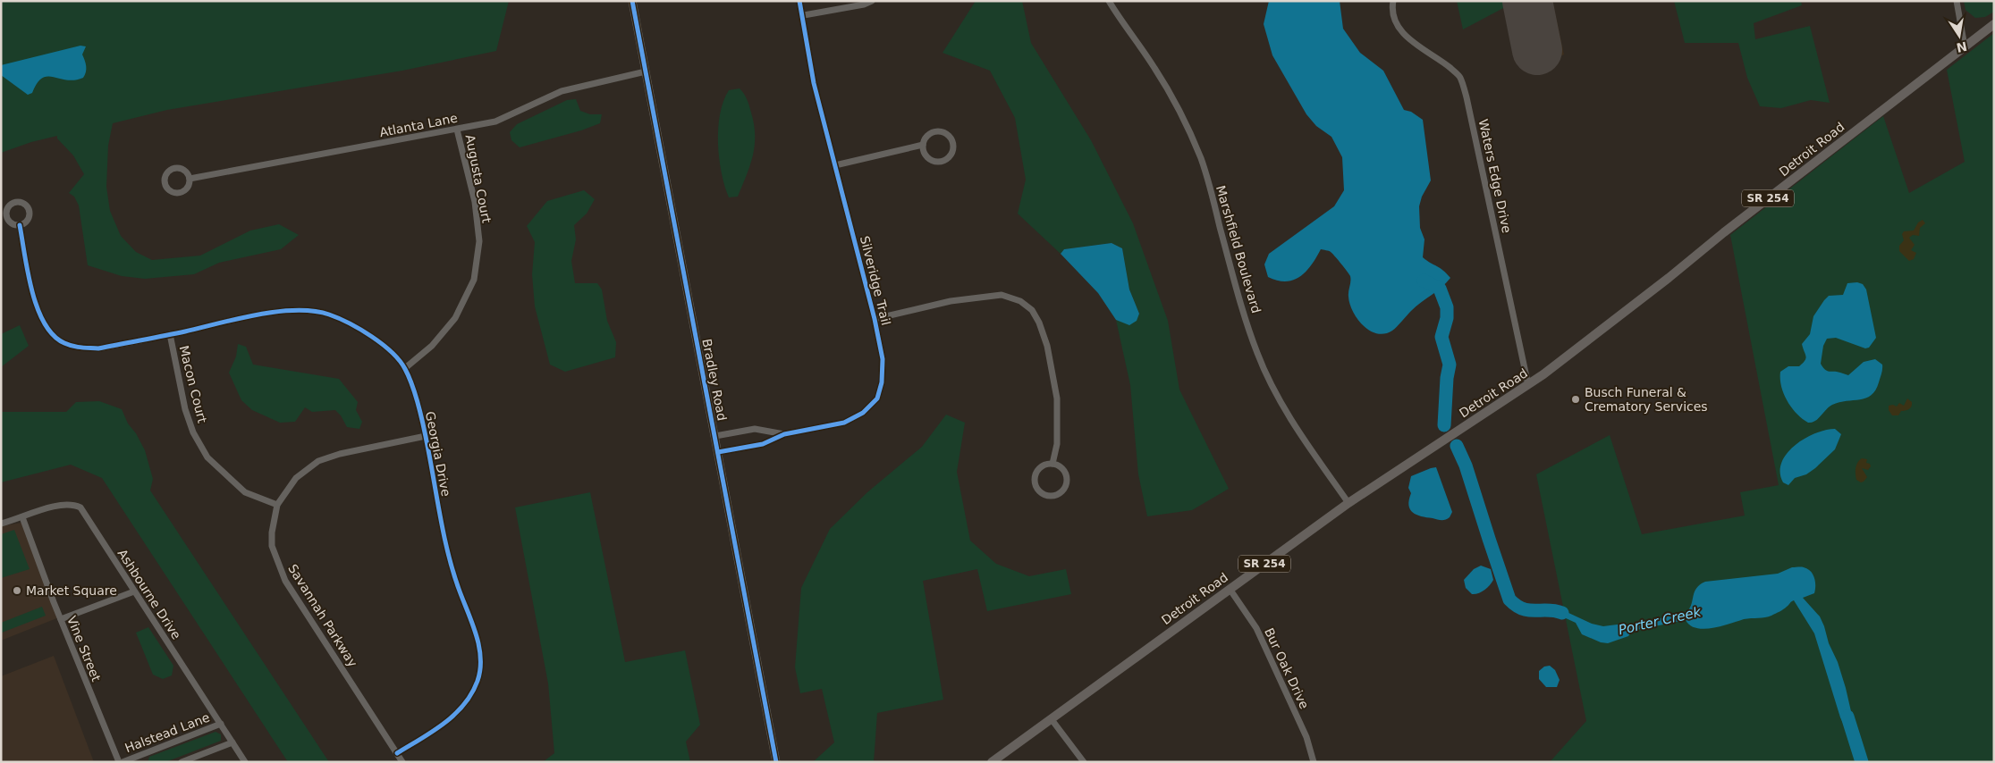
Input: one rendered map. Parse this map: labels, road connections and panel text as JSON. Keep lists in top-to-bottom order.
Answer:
{
  "streets": {
    "main road": ["Detroit Road", "SR 254"],
    "street": [
      "Atlanta Lane",
      "Waters Edge Drive",
      "Augusta Court",
      "Marshfield Boulevard",
      "Silveridge Trail",
      "Bradley Road",
      "Macon Court",
      "Georgia Drive",
      "Ashbourne Drive",
      "Savannah Parkway",
      "Vine Street",
      "Bur Oak Drive",
      "Halstead Lane"
    ]
  },
  "crossings": [
    ["Atlanta Lane", "Augusta Court"],
    ["Atlanta Lane", "Bradley Road"],
    ["Detroit Road", "Waters Edge Drive"],
    ["Detroit Road", "Marshfield Boulevard"],
    ["Detroit Road", "Bur Oak Drive"],
    ["Augusta Court", "Georgia Drive"],
    ["Silveridge Trail", "Bradley Road"],
    ["Macon Court", "Georgia Drive"],
    ["Macon Court", "Savannah Parkway"],
    ["Georgia Drive", "Savannah Parkway"],
    ["Ashbourne Drive", "Vine Street"],
    ["Ashbourne Drive", "Halstead Lane"]
  ],
  "water": ["Porter Creek"],
  "places": ["Busch Funeral & Crematory Services", "Market Square"],
  "north": "bottom"
}
